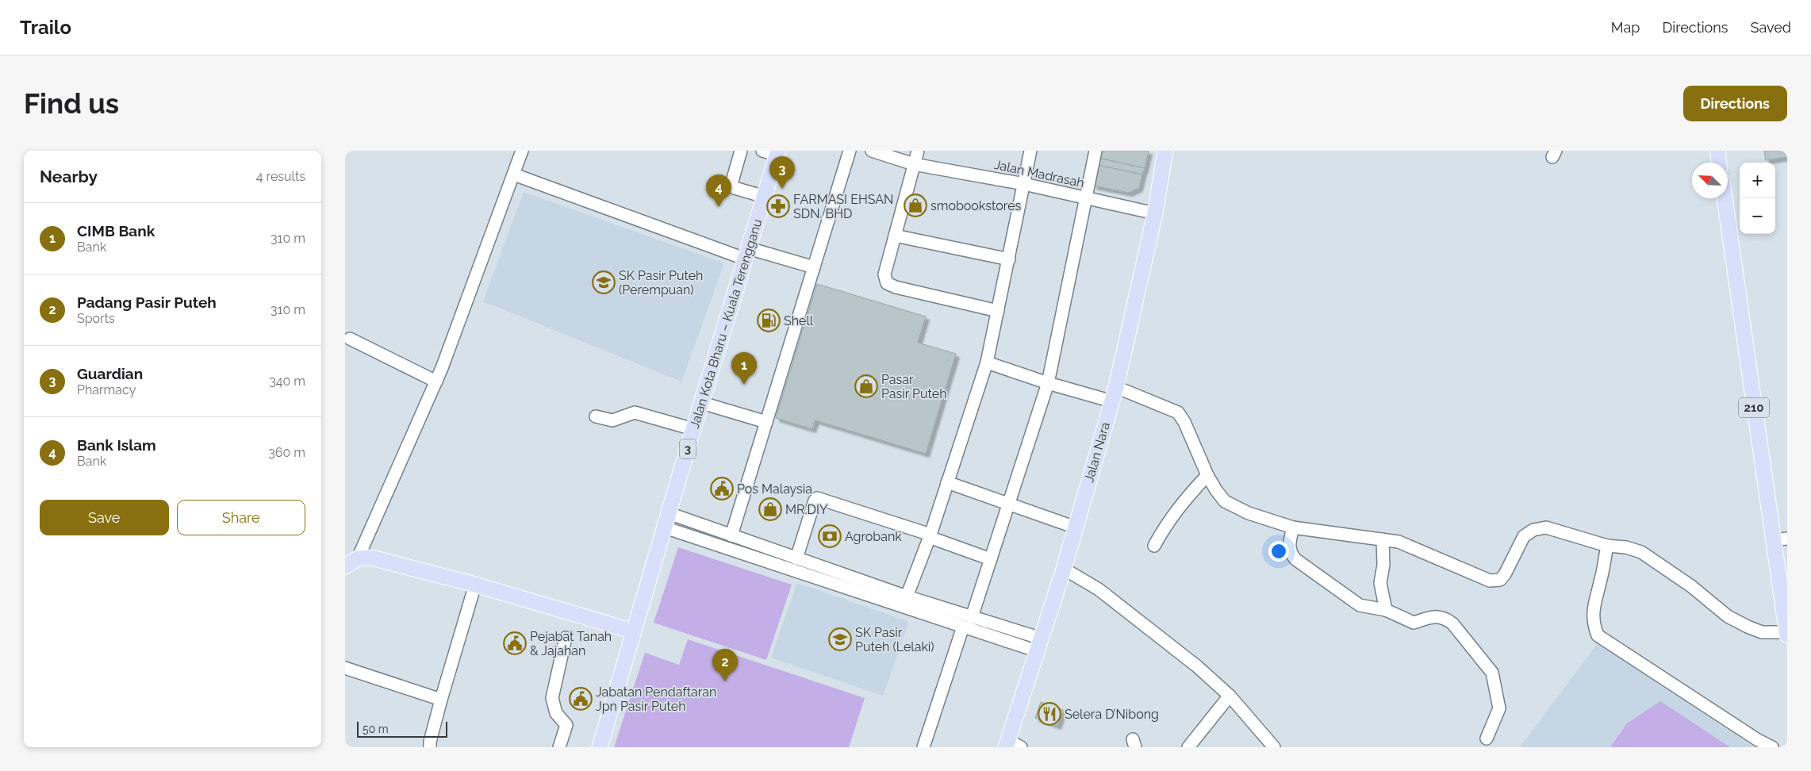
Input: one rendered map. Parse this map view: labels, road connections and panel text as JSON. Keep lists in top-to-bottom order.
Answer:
{
  "streets": {
    "main road": [
      "Jalan Kota Bharu – Kuala Terengganu",
      "210",
      "3",
      "Jalan Nara"
    ],
    "street": ["Jalan Madrasah"]
  },
  "crossings": [
    ["Jalan Madrasah", "Jalan Nara"]
  ],
  "places": {
    "shop": ["smobookstores", "Pasar Pasir Puteh", "MR.DIY"],
    "pharmacy": ["FARMASI EHSAN SDN. BHD"],
    "school or university": ["SK Pasir Puteh (Perempuan)", "SK Pasir Puteh (Lelaki)"],
    "fuel station": ["Shell"],
    "public building": ["Pos Malaysia", "Pejabat Tanah & Jajahan", "Jabatan Pendaftaran Jpn Pasir Puteh"],
    "bank": ["Agrobank"],
    "restaurant": ["Selera D’Nibong"]
  },
  "scale_bar": "50 m",
  "north": "top left",
  "page": {
    "header": "Trailo",
    "nav": ["Map", "Directions", "Saved"],
    "buttons": [
      "Directions",
      ["Save", "Share"]
    ],
    "title": "Find us",
    "heading": ["Nearby", "4 results"],
    "pins": [
      "3",
      "4",
      "1",
      "2"
    ],
    "map_buttons": ["+", "−"],
    "list": [
      {
        "mark": "1",
        "name": "CIMB Bank",
        "note": "Bank",
        "value": "310 m"
      },
      {
        "mark": "2",
        "name": "Padang Pasir Puteh",
        "note": "Sports",
        "value": "310 m"
      },
      {
        "mark": "3",
        "name": "Guardian",
        "note": "Pharmacy",
        "value": "340 m"
      },
      {
        "mark": "4",
        "name": "Bank Islam",
        "note": "Bank",
        "value": "360 m"
      }
    ],
    "scale": "50 m"
  }
}
